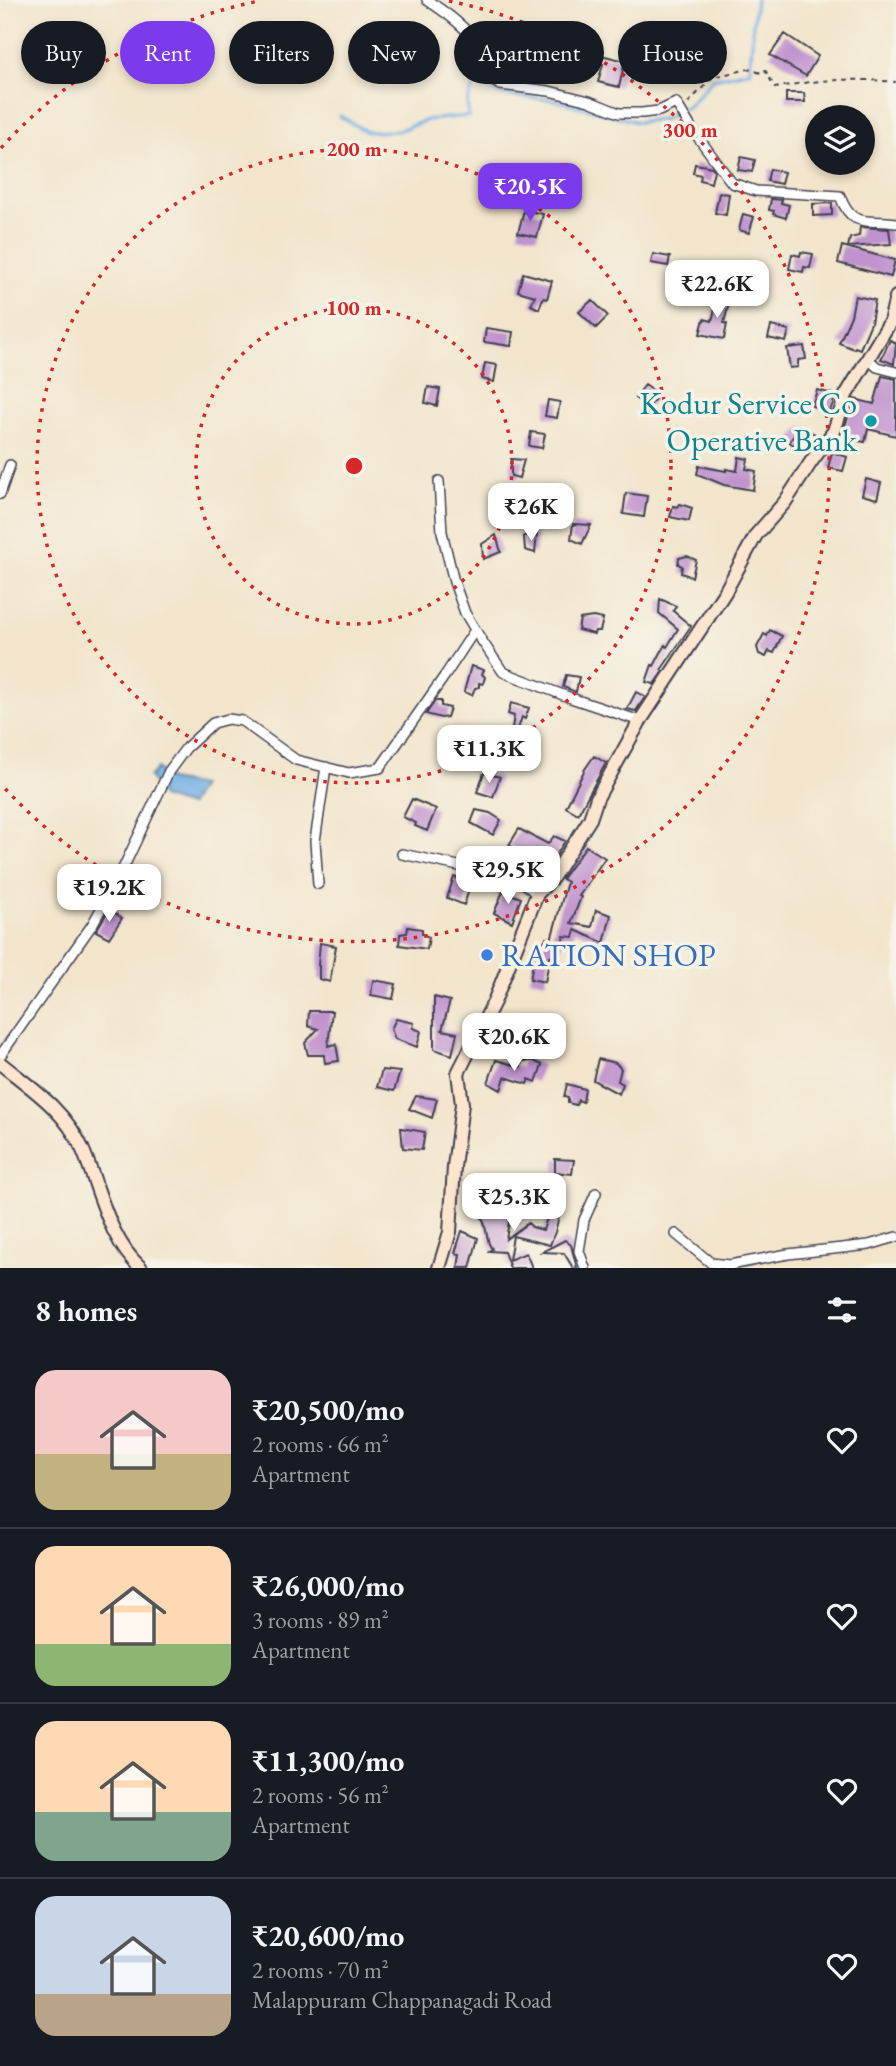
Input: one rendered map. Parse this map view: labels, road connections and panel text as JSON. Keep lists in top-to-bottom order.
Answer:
{
  "places": ["Kodur Service Co Operative Bank", "RATION SHOP"],
  "page": {
    "chip": [
      "Buy",
      "Rent",
      "Filters",
      "New",
      "Apartment",
      "House"
    ],
    "price": [
      "₹20.5K",
      "₹22.6K",
      "₹26K",
      "₹11.3K",
      "₹29.5K",
      "₹19.2K",
      "₹20.6K",
      "₹25.3K"
    ],
    "heading": "8 homes",
    "list": [
      {
        "name": "₹20,500/mo",
        "note": "2 rooms · 66 m² · Apartment"
      },
      {
        "name": "₹26,000/mo",
        "note": "3 rooms · 89 m² · Apartment"
      },
      {
        "name": "₹11,300/mo",
        "note": "2 rooms · 56 m² · Apartment"
      },
      {
        "name": "₹20,600/mo",
        "note": "2 rooms · 70 m² · Malappuram Chappanagadi Road"
      }
    ]
  },
  "rings": ["300 m", "200 m", "100 m"]
}
